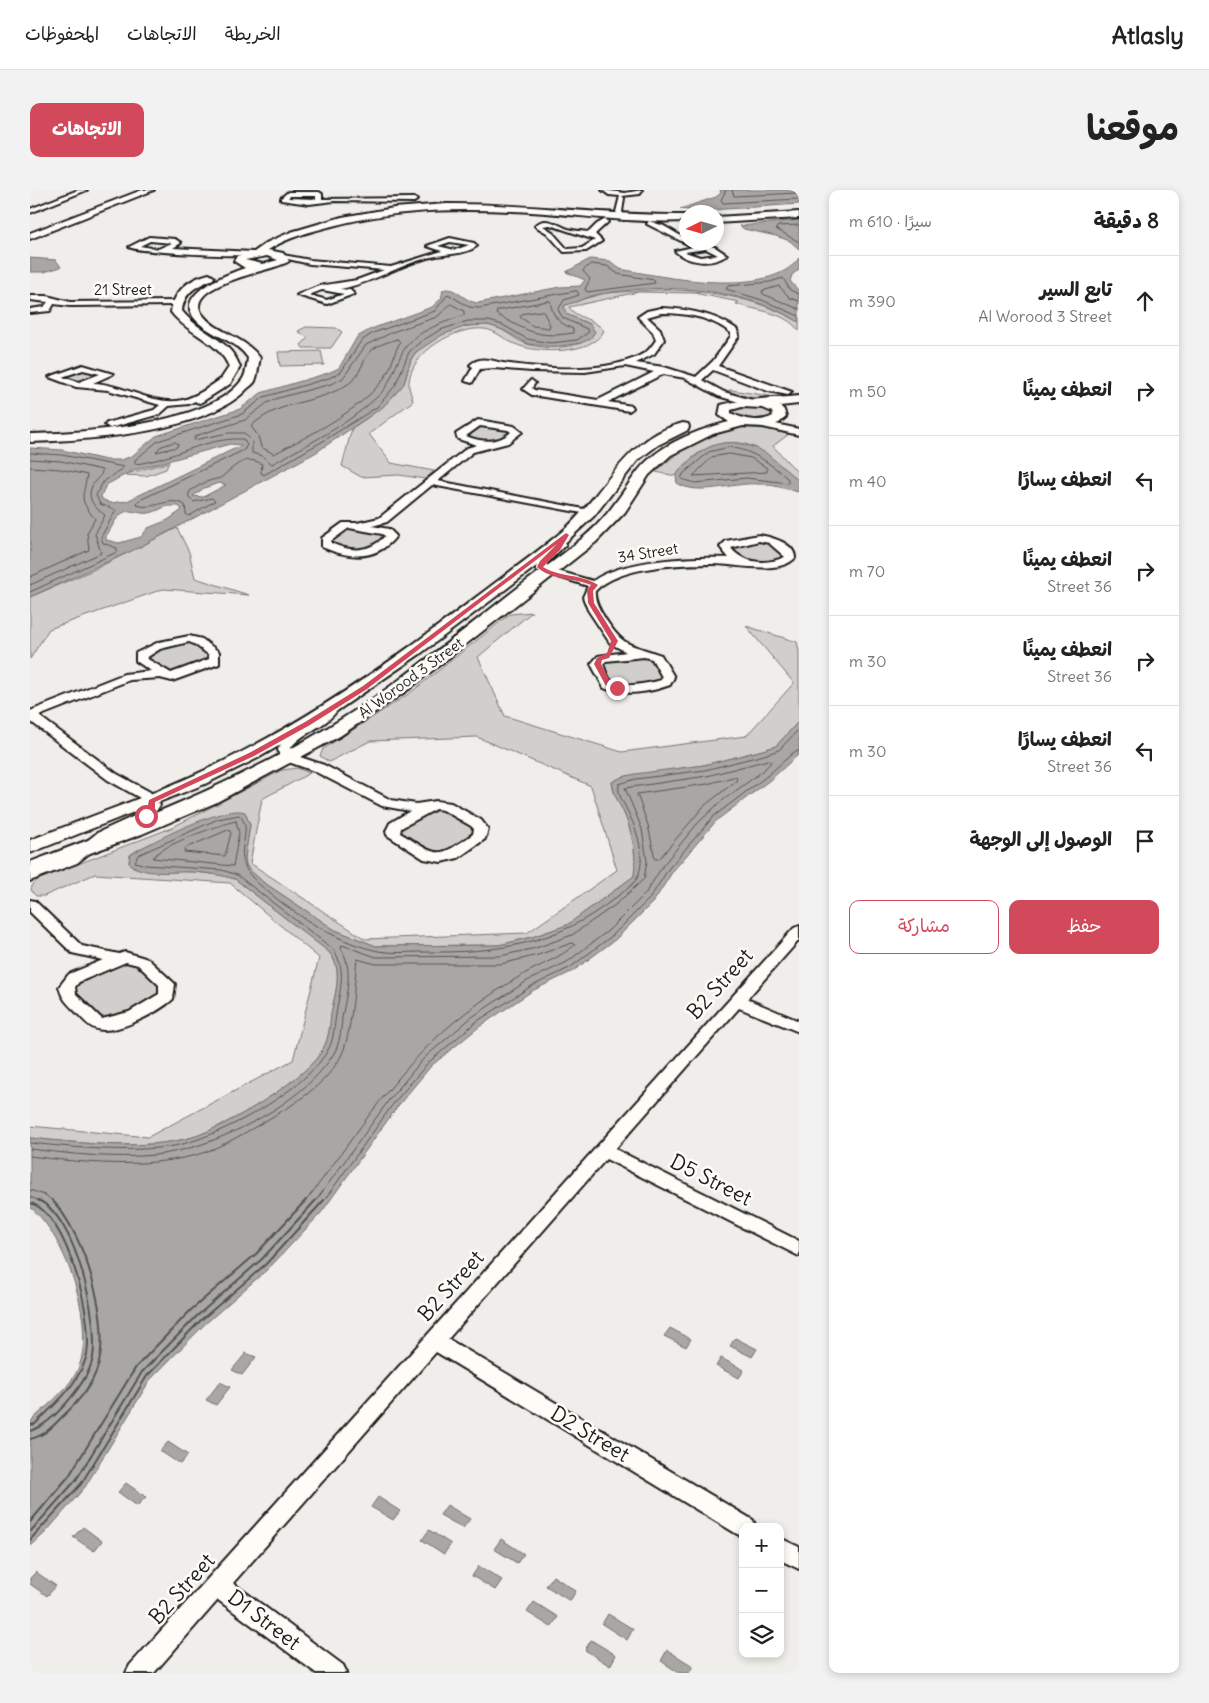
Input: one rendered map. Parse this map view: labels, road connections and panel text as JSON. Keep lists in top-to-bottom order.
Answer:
{
  "streets": {
    "street": [
      "21 Street",
      "34 Street",
      "Al Worood 3 Street",
      "B2 Street",
      "D5 Street",
      "D2 Street",
      "D1 Street"
    ]
  },
  "crossings": [
    ["B2 Street", "D5 Street"],
    ["B2 Street", "D2 Street"],
    ["B2 Street", "D1 Street"]
  ],
  "north": "left",
  "page": {
    "header": "Atlasly",
    "nav": ["الخريطة", "الاتجاهات", "المحفوظات"],
    "title": "موقعنا",
    "buttons": [
      "الاتجاهات",
      ["حفظ", "مشاركة"]
    ],
    "heading": ["8 دقيقة", "سيرًا · 610 m"],
    "list": [
      ["تابع السير", "Al Worood 3 Street", "390 m"],
      ["انعطف يمينًا", "50 m"],
      ["انعطف يسارًا", "40 m"],
      ["انعطف يمينًا", "36 Street", "70 m"],
      ["انعطف يمينًا", "36 Street", "30 m"],
      ["انعطف يسارًا", "36 Street", "30 m"],
      "الوصول إلى الوجهة"
    ],
    "map_buttons": ["+", "−"]
  }
}
